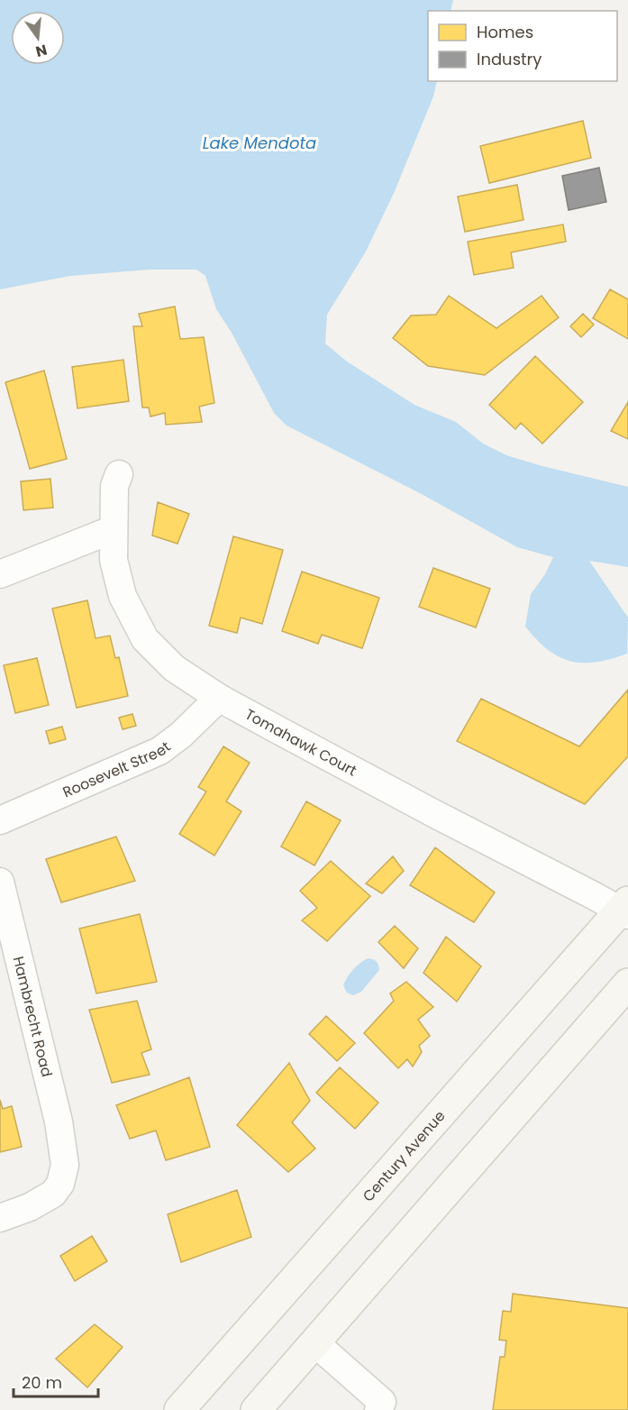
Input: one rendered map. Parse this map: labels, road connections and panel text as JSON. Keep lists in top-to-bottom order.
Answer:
{
  "streets": {
    "main road": ["Century Avenue"],
    "street": ["Tomahawk Court", "Roosevelt Street", "Hambrecht Road"]
  },
  "crossings": [
    ["Tomahawk Court", "Roosevelt Street"],
    ["Tomahawk Court", "Century Avenue"]
  ],
  "water": ["Lake Mendota"],
  "legend": ["Homes", "Industry"],
  "scale_bar": "20 m",
  "north": "bottom"
}
